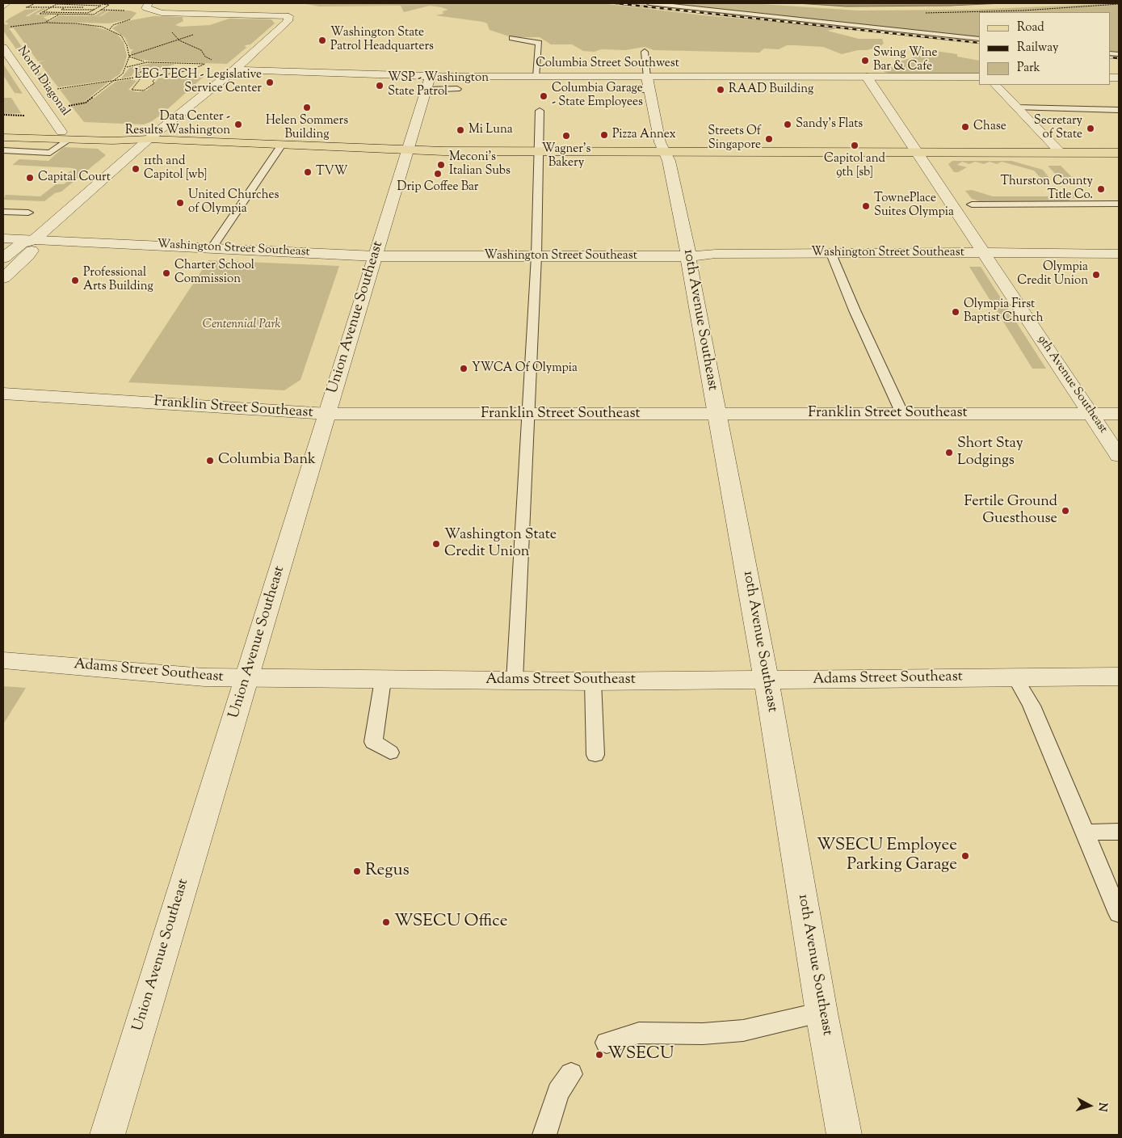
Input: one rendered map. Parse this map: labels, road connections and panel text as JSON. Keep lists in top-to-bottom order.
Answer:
{
  "streets": {
    "street": [
      "Columbia Street Southwest",
      "North Diagonal",
      "Washington Street Southeast",
      "Union Avenue Southeast",
      "10th Avenue Southeast",
      "9th Avenue Southeast",
      "Franklin Street Southeast",
      "Adams Street Southeast"
    ]
  },
  "crossings": [
    ["Columbia Street Southwest", "Union Avenue Southeast"],
    ["Columbia Street Southwest", "10th Avenue Southeast"],
    ["Columbia Street Southwest", "9th Avenue Southeast"],
    ["Washington Street Southeast", "Union Avenue Southeast"],
    ["Washington Street Southeast", "10th Avenue Southeast"],
    ["Washington Street Southeast", "9th Avenue Southeast"],
    ["Union Avenue Southeast", "Franklin Street Southeast"],
    ["Union Avenue Southeast", "Adams Street Southeast"],
    ["10th Avenue Southeast", "Franklin Street Southeast"],
    ["10th Avenue Southeast", "Adams Street Southeast"],
    ["9th Avenue Southeast", "Franklin Street Southeast"]
  ],
  "parks": ["Centennial Park"],
  "places": [
    "Washington State Patrol Headquarters",
    "Swing Wine Bar & Cafe",
    "LEG-TECH - Legislative Service Center",
    "WSP - Washington State Patrol",
    "RAAD Building",
    "Columbia Garage - State Employees",
    "Helen Sommers Building",
    "Data Center - Results Washington",
    "Sandy's Flats",
    "Chase",
    "Secretary of State",
    "Mi Luna",
    "Pizza Annex",
    "Wagner's Bakery",
    "Streets Of Singapore",
    "Capitol and 9th [sb]",
    "Meconi's Italian Subs",
    "11th and Capitol [wb]",
    "TVW",
    "Drip Coffee Bar",
    "Capital Court",
    "Thurston County Title Co.",
    "United Churches of Olympia",
    "TownePlace Suites Olympia",
    "Charter School Commission",
    "Olympia Credit Union",
    "Professional Arts Building",
    "Olympia First Baptist Church",
    "YWCA Of Olympia",
    "Short Stay Lodgings",
    "Columbia Bank",
    "Fertile Ground Guesthouse",
    "Washington State Credit Union",
    "WSECU Employee Parking Garage",
    "Regus",
    "WSECU Office",
    "WSECU"
  ],
  "legend": ["Road", "Railway", "Park"],
  "north": "right"
}
